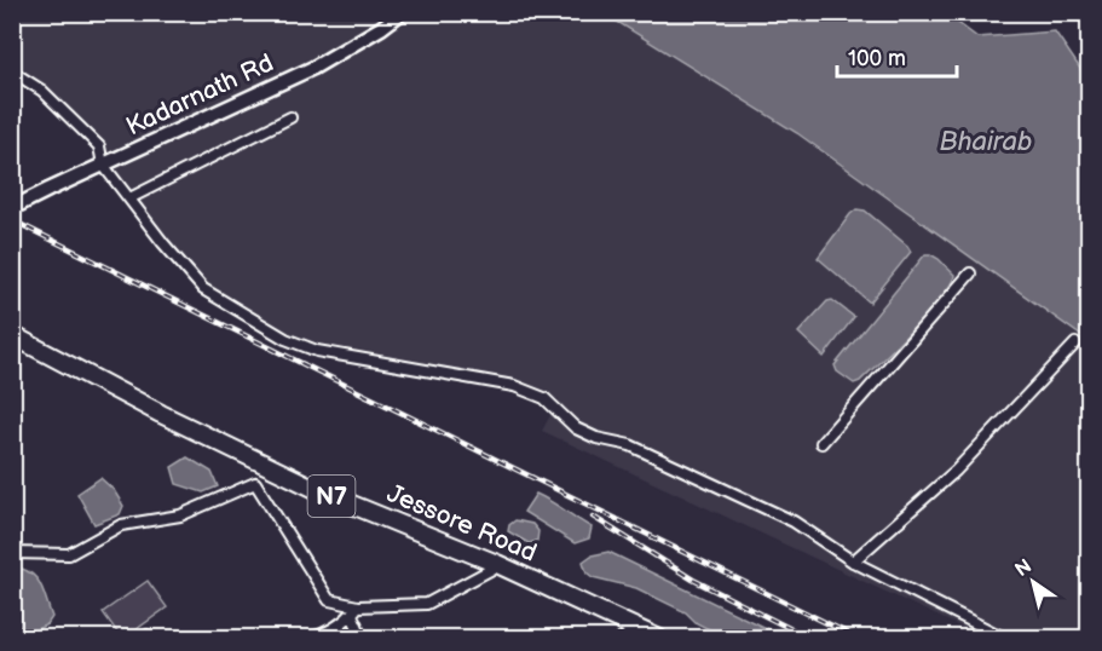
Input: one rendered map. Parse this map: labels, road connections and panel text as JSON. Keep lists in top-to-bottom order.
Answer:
{
  "streets": {
    "highway": ["N7", "Jessore Road"],
    "main road": ["Kadarnath Rd"]
  },
  "water": ["Bhairab"],
  "scale_bar": "100 m",
  "north": "top left"
}
